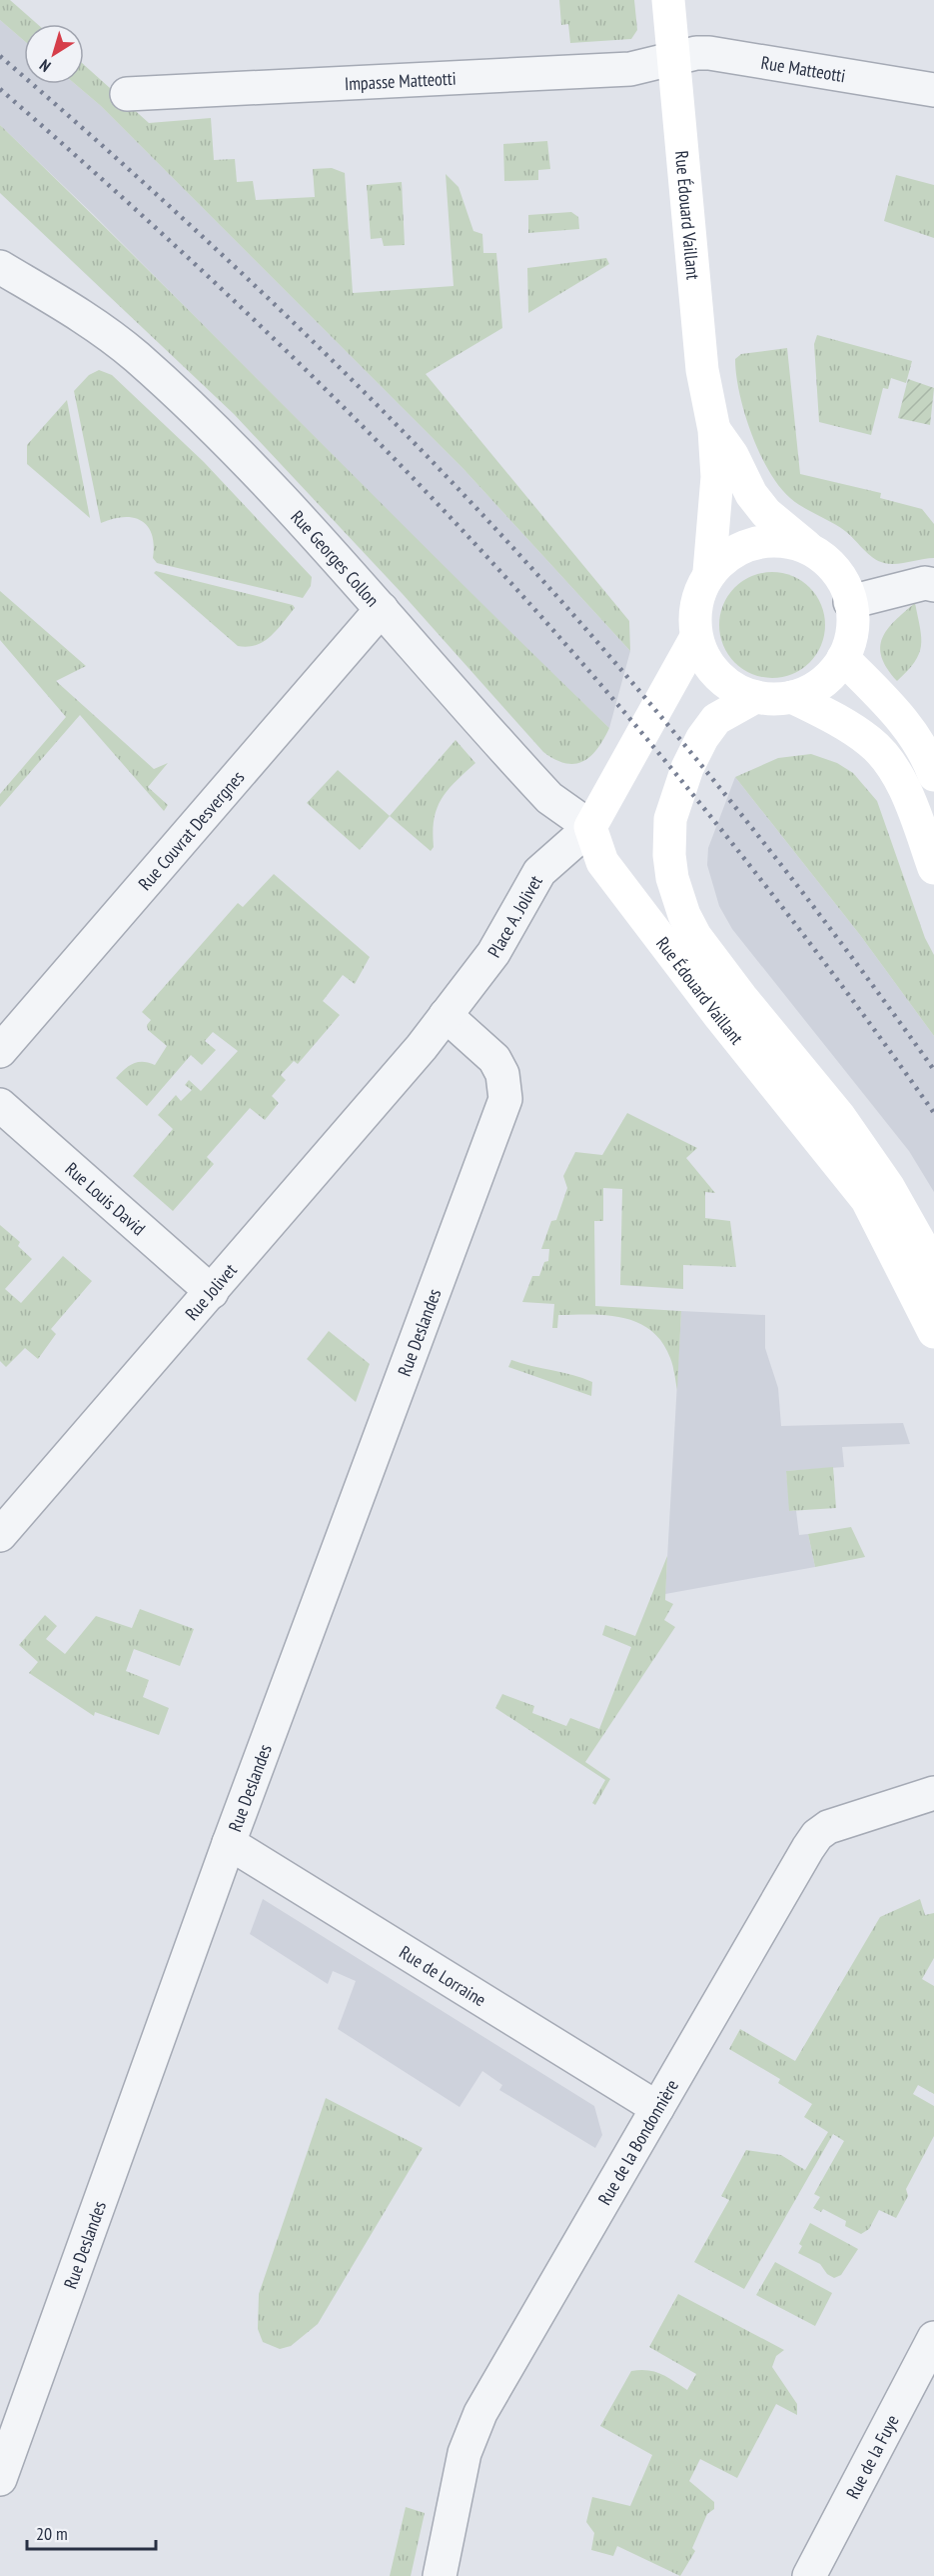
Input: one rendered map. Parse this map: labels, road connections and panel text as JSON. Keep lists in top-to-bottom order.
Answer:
{
  "streets": {
    "main road": ["Rue Édouard Vaillant"],
    "street": [
      "Rue Matteotti",
      "Impasse Matteotti",
      "Rue Georges Collon",
      "Rue Couvrat Desvergnes",
      "Place A. Jolivet",
      "Rue Louis David",
      "Rue Jolivet",
      "Rue Deslandes",
      "Rue de Lorraine",
      "Rue de la Bondonnière",
      "Rue de la Fuye"
    ]
  },
  "crossings": [
    ["Rue Matteotti", "Impasse Matteotti"],
    ["Rue Matteotti", "Rue Édouard Vaillant"],
    ["Impasse Matteotti", "Rue Édouard Vaillant"],
    ["Rue Édouard Vaillant", "Rue Georges Collon"],
    ["Rue Édouard Vaillant", "Place A. Jolivet"],
    ["Rue Georges Collon", "Rue Couvrat Desvergnes"],
    ["Rue Georges Collon", "Place A. Jolivet"],
    ["Place A. Jolivet", "Rue Jolivet"],
    ["Place A. Jolivet", "Rue Deslandes"],
    ["Rue Louis David", "Rue Jolivet"],
    ["Rue Deslandes", "Rue de Lorraine"],
    ["Rue de Lorraine", "Rue de la Bondonnière"]
  ],
  "scale_bar": "20 m",
  "north": "bottom left"
}
